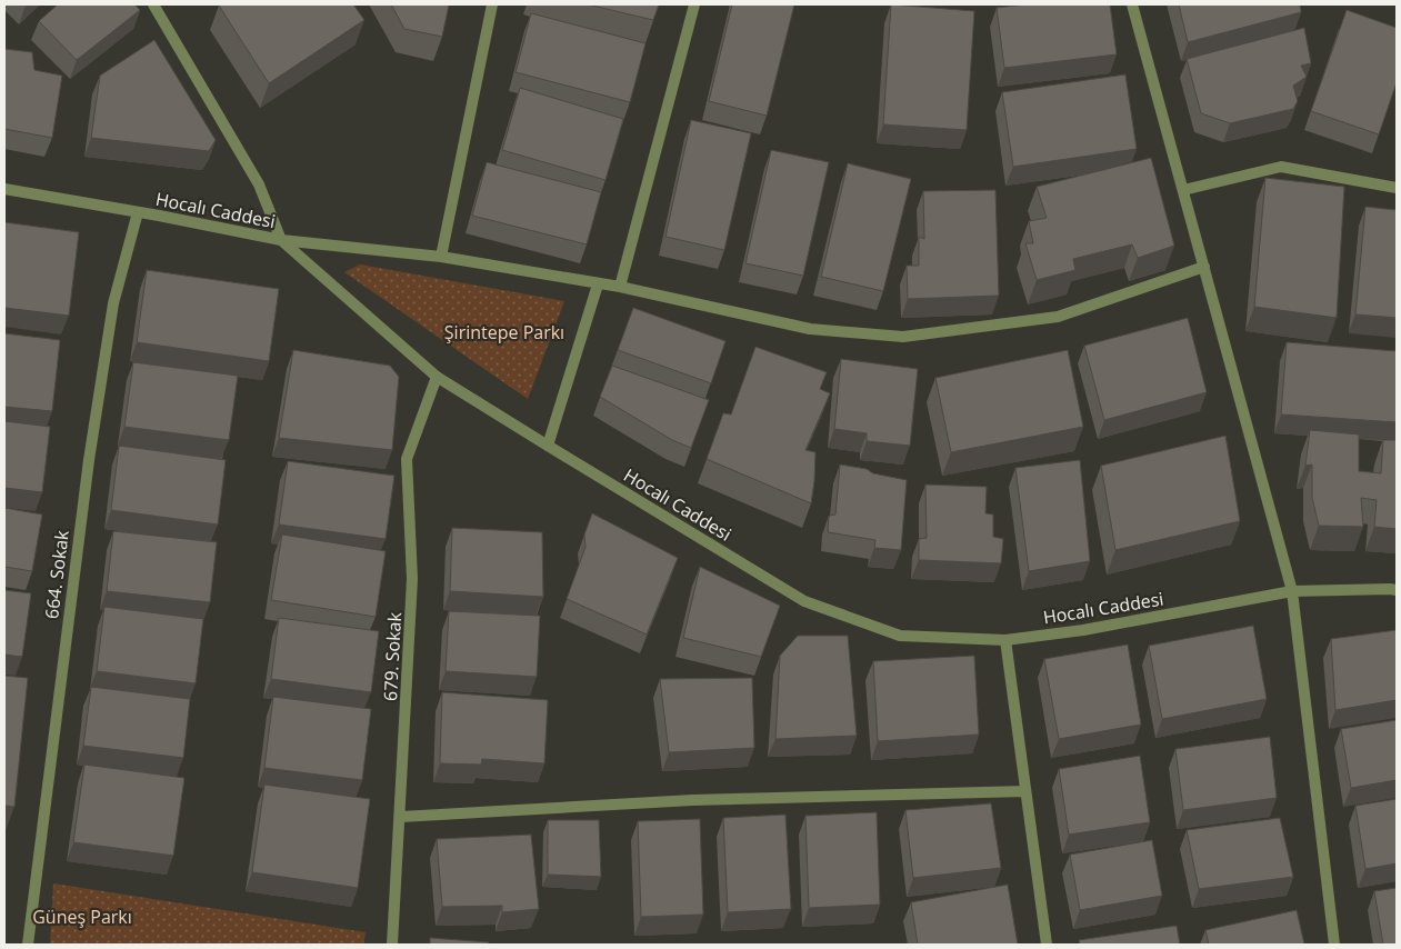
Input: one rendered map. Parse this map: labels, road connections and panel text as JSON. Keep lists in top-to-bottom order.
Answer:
{
  "streets": {
    "street": ["Hocalı Caddesi", "664. Sokak", "679. Sokak"]
  },
  "crossings": [
    ["Hocalı Caddesi", "664. Sokak"],
    ["Hocalı Caddesi", "679. Sokak"]
  ],
  "parks": ["Şirintepe Parkı", "Güneş Parkı"]
}
